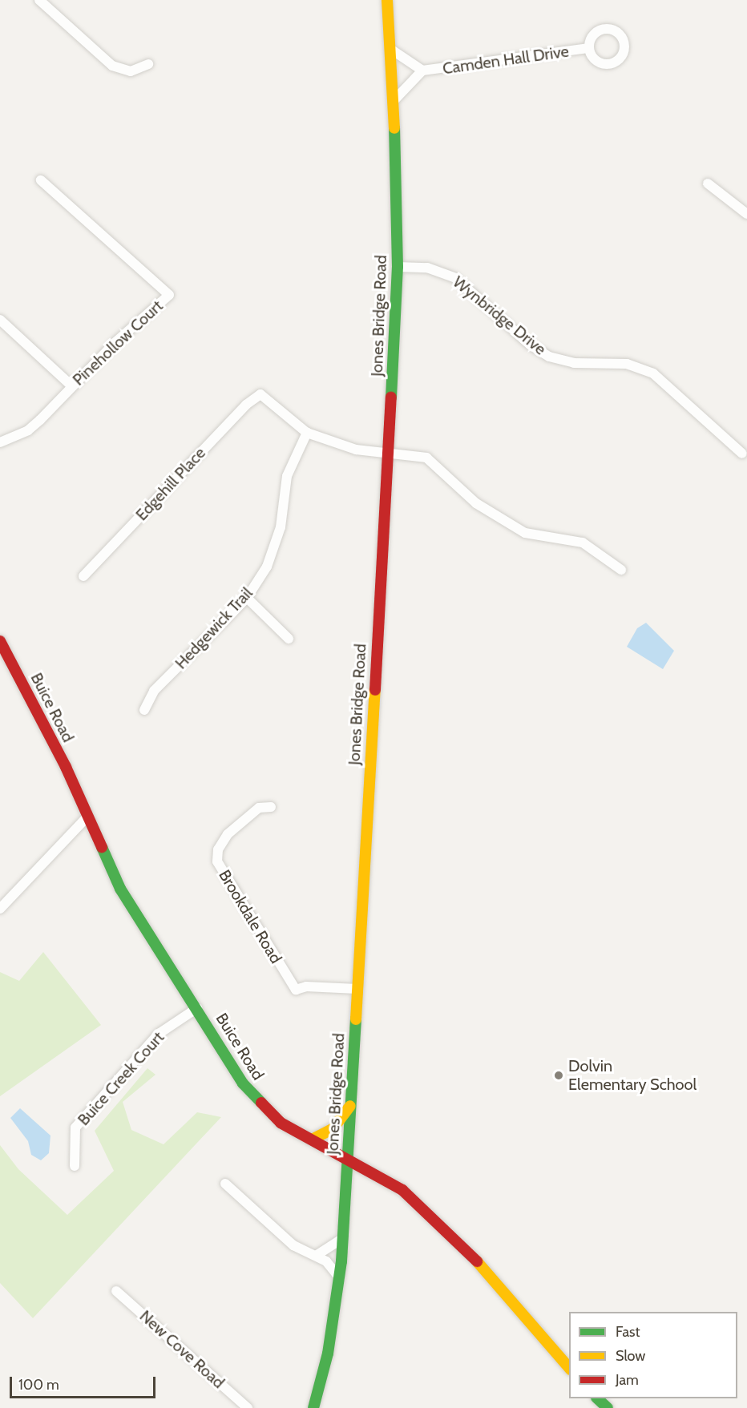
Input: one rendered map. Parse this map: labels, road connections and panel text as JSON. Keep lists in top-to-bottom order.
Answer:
{
  "streets": {
    "main road": ["Jones Bridge Road", "Buice Road"],
    "street": [
      "Camden Hall Drive",
      "Wynbridge Drive",
      "Pinehollow Court",
      "Edgehill Place",
      "Hedgewick Trail",
      "Brookdale Road",
      "Buice Creek Court",
      "New Cove Road"
    ]
  },
  "crossings": [
    ["Camden Hall Drive", "Jones Bridge Road"],
    ["Jones Bridge Road", "Wynbridge Drive"],
    ["Jones Bridge Road", "Buice Road"],
    ["Jones Bridge Road", "Brookdale Road"],
    ["Edgehill Place", "Hedgewick Trail"],
    ["Buice Road", "Buice Creek Court"]
  ],
  "places": ["Dolvin Elementary School"],
  "legend": ["Fast", "Slow", "Jam"],
  "scale_bar": "100 m"
}
